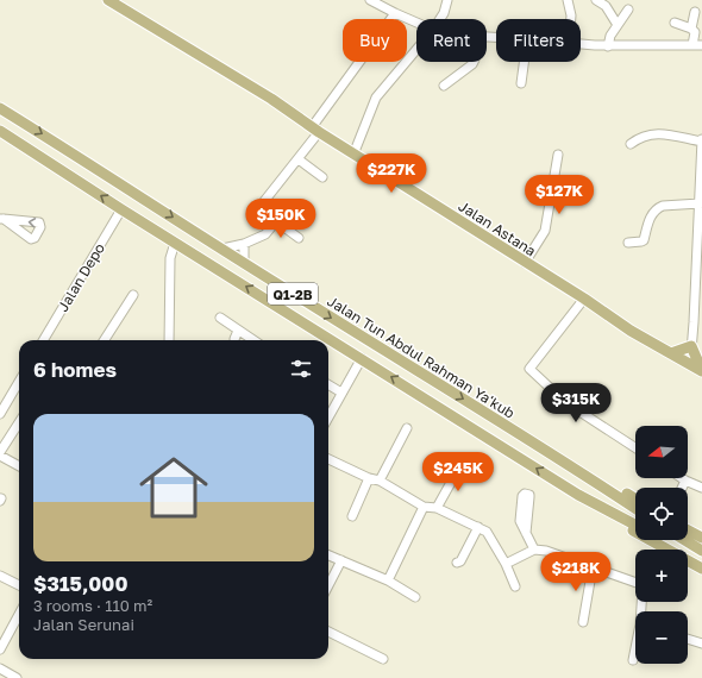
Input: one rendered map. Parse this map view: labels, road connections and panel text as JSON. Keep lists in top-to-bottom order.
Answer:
{
  "streets": {
    "main road": ["Jalan Astana", "Q1-2B", "Jalan Tun Abdul Rahman Ya'kub"],
    "street": ["Jalan Depo"]
  },
  "crossings": [
    ["Q1-2B", "Jalan Tun Abdul Rahman Ya'kub"]
  ],
  "north": "left",
  "page": {
    "chip": ["Buy", "Rent", "Filters"],
    "price": [
      "$227K",
      "$127K",
      "$150K",
      "$315K",
      "$245K",
      "$218K"
    ],
    "heading": "6 homes",
    "list": [
      {
        "name": "$315,000",
        "note": "3 rooms · 110 m² · Jalan Serunai"
      }
    ],
    "map_buttons": ["+", "−"]
  }
}
